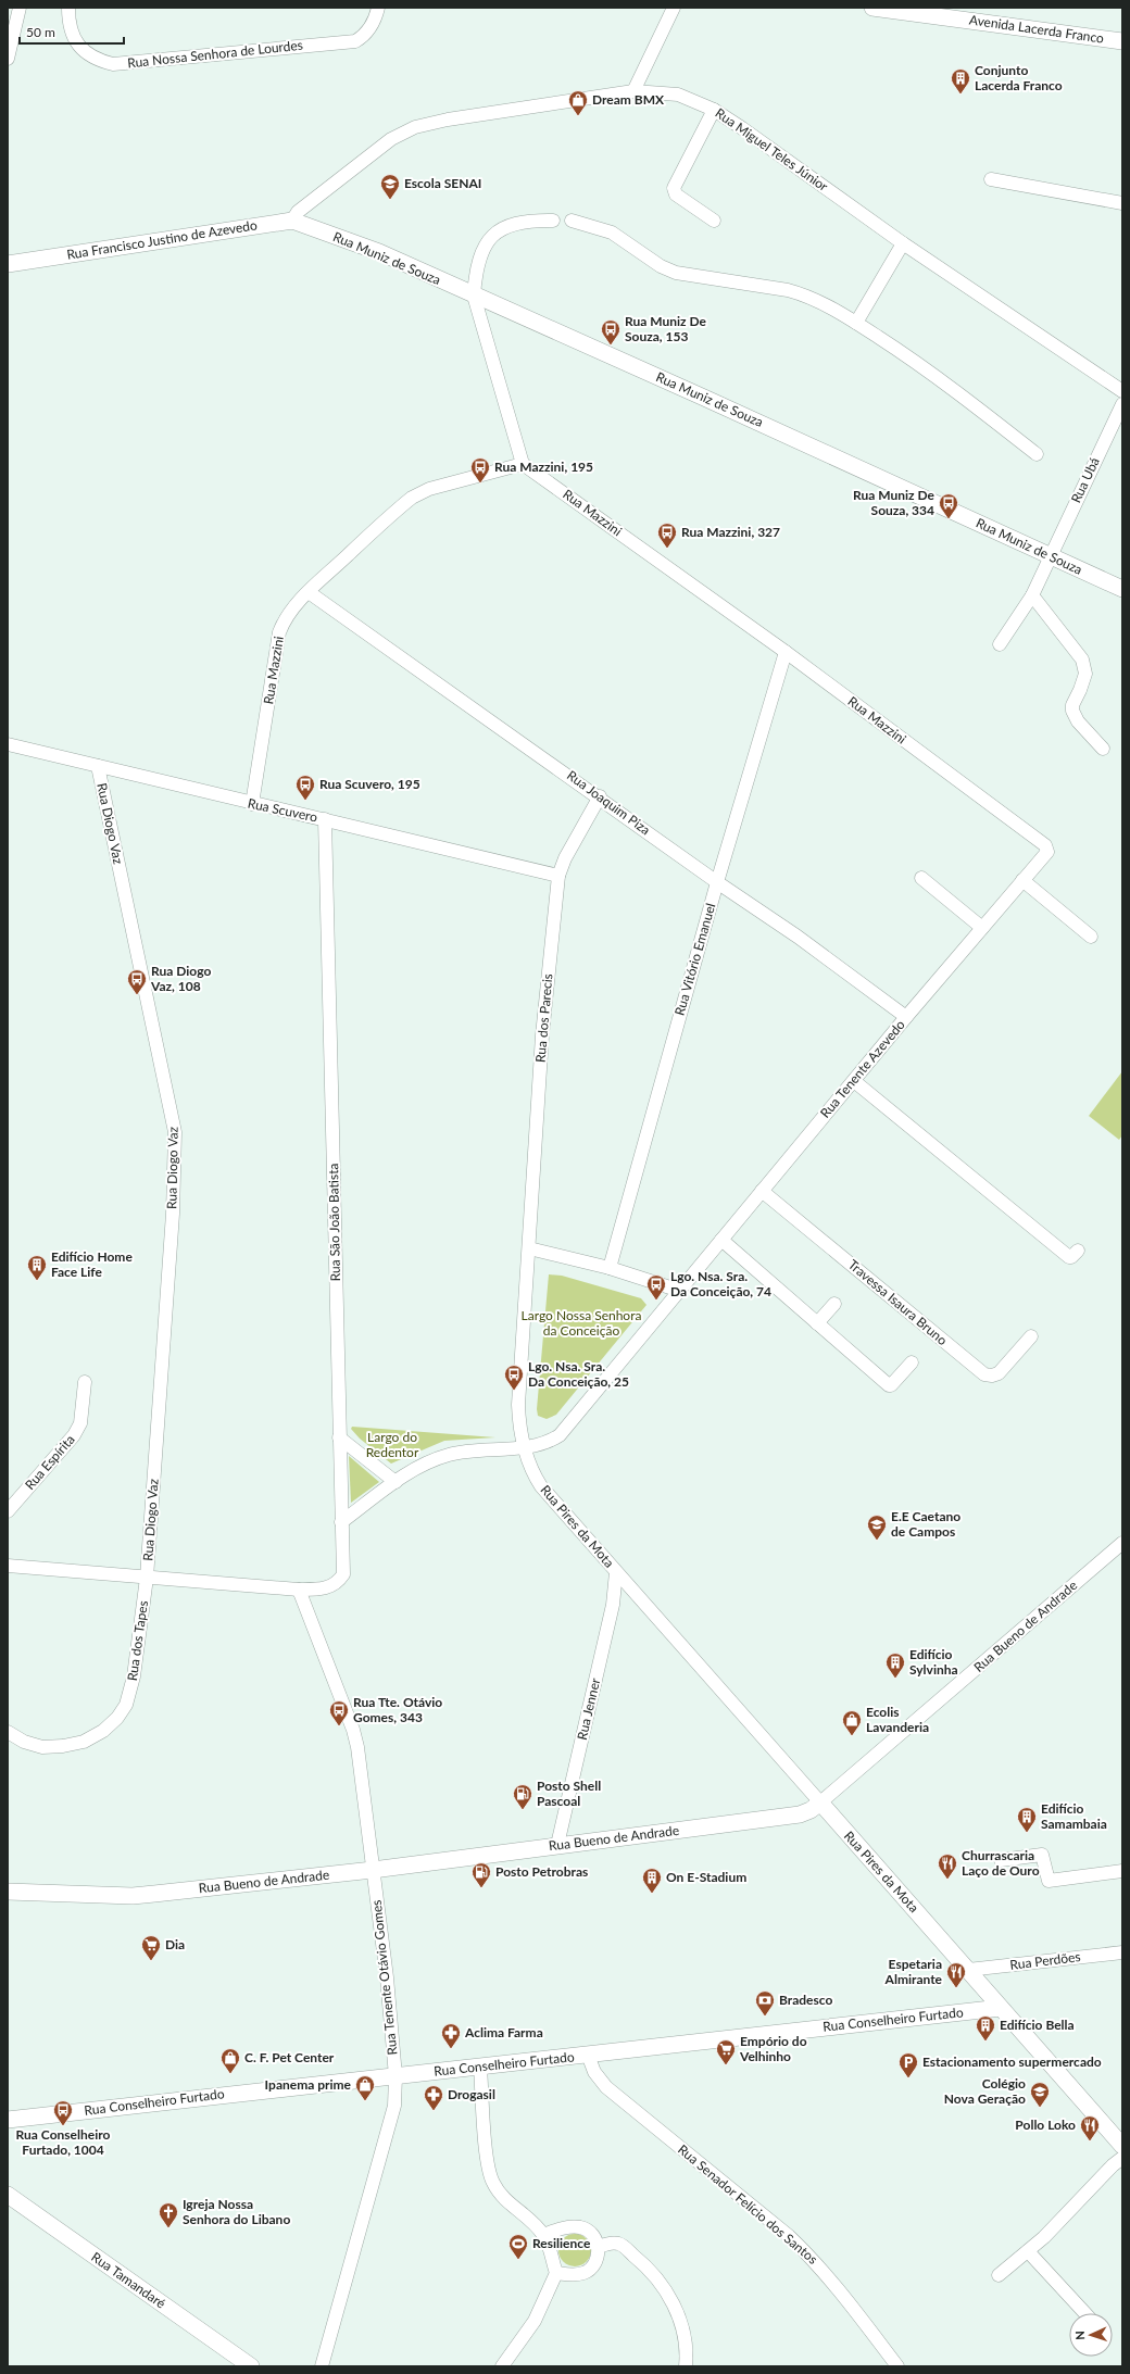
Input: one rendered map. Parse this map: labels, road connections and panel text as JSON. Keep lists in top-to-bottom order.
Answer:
{
  "streets": {
    "street": [
      "Avenida Lacerda Franco",
      "Rua Nossa Senhora de Lourdes",
      "Rua Miguel Teles Júnior",
      "Rua Francisco Justino de Azevedo",
      "Rua Muniz de Souza",
      "Rua Ubá",
      "Rua Mazzini",
      "Rua Joaquim Piza",
      "Rua Scuvero",
      "Rua Diogo Vaz",
      "Rua Vitório Emanuel",
      "Rua dos Parecis",
      "Rua Tenente Azevedo",
      "Rua São João Batista",
      "Travessa Isaura Bruno",
      "Rua Espírita",
      "Rua Pires da Mota",
      "Rua Bueno de Andrade",
      "Rua dos Tapes",
      "Rua Jenner",
      "Rua Perdões",
      "Rua Tenente Otávio Gomes",
      "Rua Conselheiro Furtado",
      "Rua Senador Felício dos Santos",
      "Rua Tamandaré"
    ]
  },
  "crossings": [
    ["Rua Miguel Teles Júnior", "Rua Francisco Justino de Azevedo"],
    ["Rua Miguel Teles Júnior", "Rua Muniz de Souza"],
    ["Rua Francisco Justino de Azevedo", "Rua Muniz de Souza"],
    ["Rua Muniz de Souza", "Rua Ubá"],
    ["Rua Mazzini", "Rua Joaquim Piza"],
    ["Rua Mazzini", "Rua Scuvero"],
    ["Rua Mazzini", "Rua Vitório Emanuel"],
    ["Rua Mazzini", "Rua Tenente Azevedo"],
    ["Rua Joaquim Piza", "Rua Vitório Emanuel"],
    ["Rua Joaquim Piza", "Rua dos Parecis"],
    ["Rua Joaquim Piza", "Rua Tenente Azevedo"],
    ["Rua Scuvero", "Rua Diogo Vaz"],
    ["Rua Scuvero", "Rua dos Parecis"],
    ["Rua Scuvero", "Rua São João Batista"],
    ["Rua Diogo Vaz", "Rua São João Batista"],
    ["Rua Diogo Vaz", "Rua dos Tapes"],
    ["Rua Tenente Azevedo", "Travessa Isaura Bruno"],
    ["Rua São João Batista", "Rua dos Tapes"],
    ["Rua São João Batista", "Rua Tenente Otávio Gomes"],
    ["Rua Pires da Mota", "Rua Bueno de Andrade"],
    ["Rua Pires da Mota", "Rua Jenner"],
    ["Rua Pires da Mota", "Rua Perdões"],
    ["Rua Pires da Mota", "Rua Conselheiro Furtado"],
    ["Rua Bueno de Andrade", "Rua Jenner"],
    ["Rua Bueno de Andrade", "Rua Tenente Otávio Gomes"],
    ["Rua Tenente Otávio Gomes", "Rua Conselheiro Furtado"],
    ["Rua Conselheiro Furtado", "Rua Senador Felício dos Santos"]
  ],
  "parks": ["Largo Nossa Senhora da Conceição", "Largo do Redentor"],
  "places": {
    "building": [
      "Conjunto Lacerda Franco",
      "Edifício Home Face Life",
      "Edifício Sylvinha",
      "Edifício Samambaia",
      "On E-Stadium",
      "Edifício Bella"
    ],
    "shop": [
      "Dream BMX",
      "Ecolis Lavanderia",
      "C. F. Pet Center",
      "Ipanema prime"
    ],
    "school or university": ["Escola SENAI", "E.E Caetano de Campos", "Colégio Nova Geração"],
    "bus stop": [
      "Rua Muniz De Souza, 153",
      "Rua Mazzini, 195",
      "Rua Muniz De Souza, 334",
      "Rua Mazzini, 327",
      "Rua Scuvero, 195",
      "Rua Diogo Vaz, 108",
      "Lgo. Nsa. Sra. Da Conceição, 74",
      "Lgo. Nsa. Sra. Da Conceição, 25",
      "Rua Tte. Otávio Gomes, 343",
      "Rua Conselheiro Furtado, 1004"
    ],
    "fuel station": ["Posto Shell Pascoal", "Posto Petrobras"],
    "restaurant": ["Churrascaria Laço de Ouro", "Espetaria Almirante", "Pollo Loko"],
    "supermarket": ["Dia", "Empório do Velhinho"],
    "bank": ["Bradesco"],
    "pharmacy": ["Aclima Farma", "Drogasil"],
    "parking": ["Estacionamento supermercado"],
    "church": ["Igreja Nossa Senhora do Libano"],
    "sports": ["Resilience"]
  },
  "scale_bar": "50 m",
  "north": "left"
}
